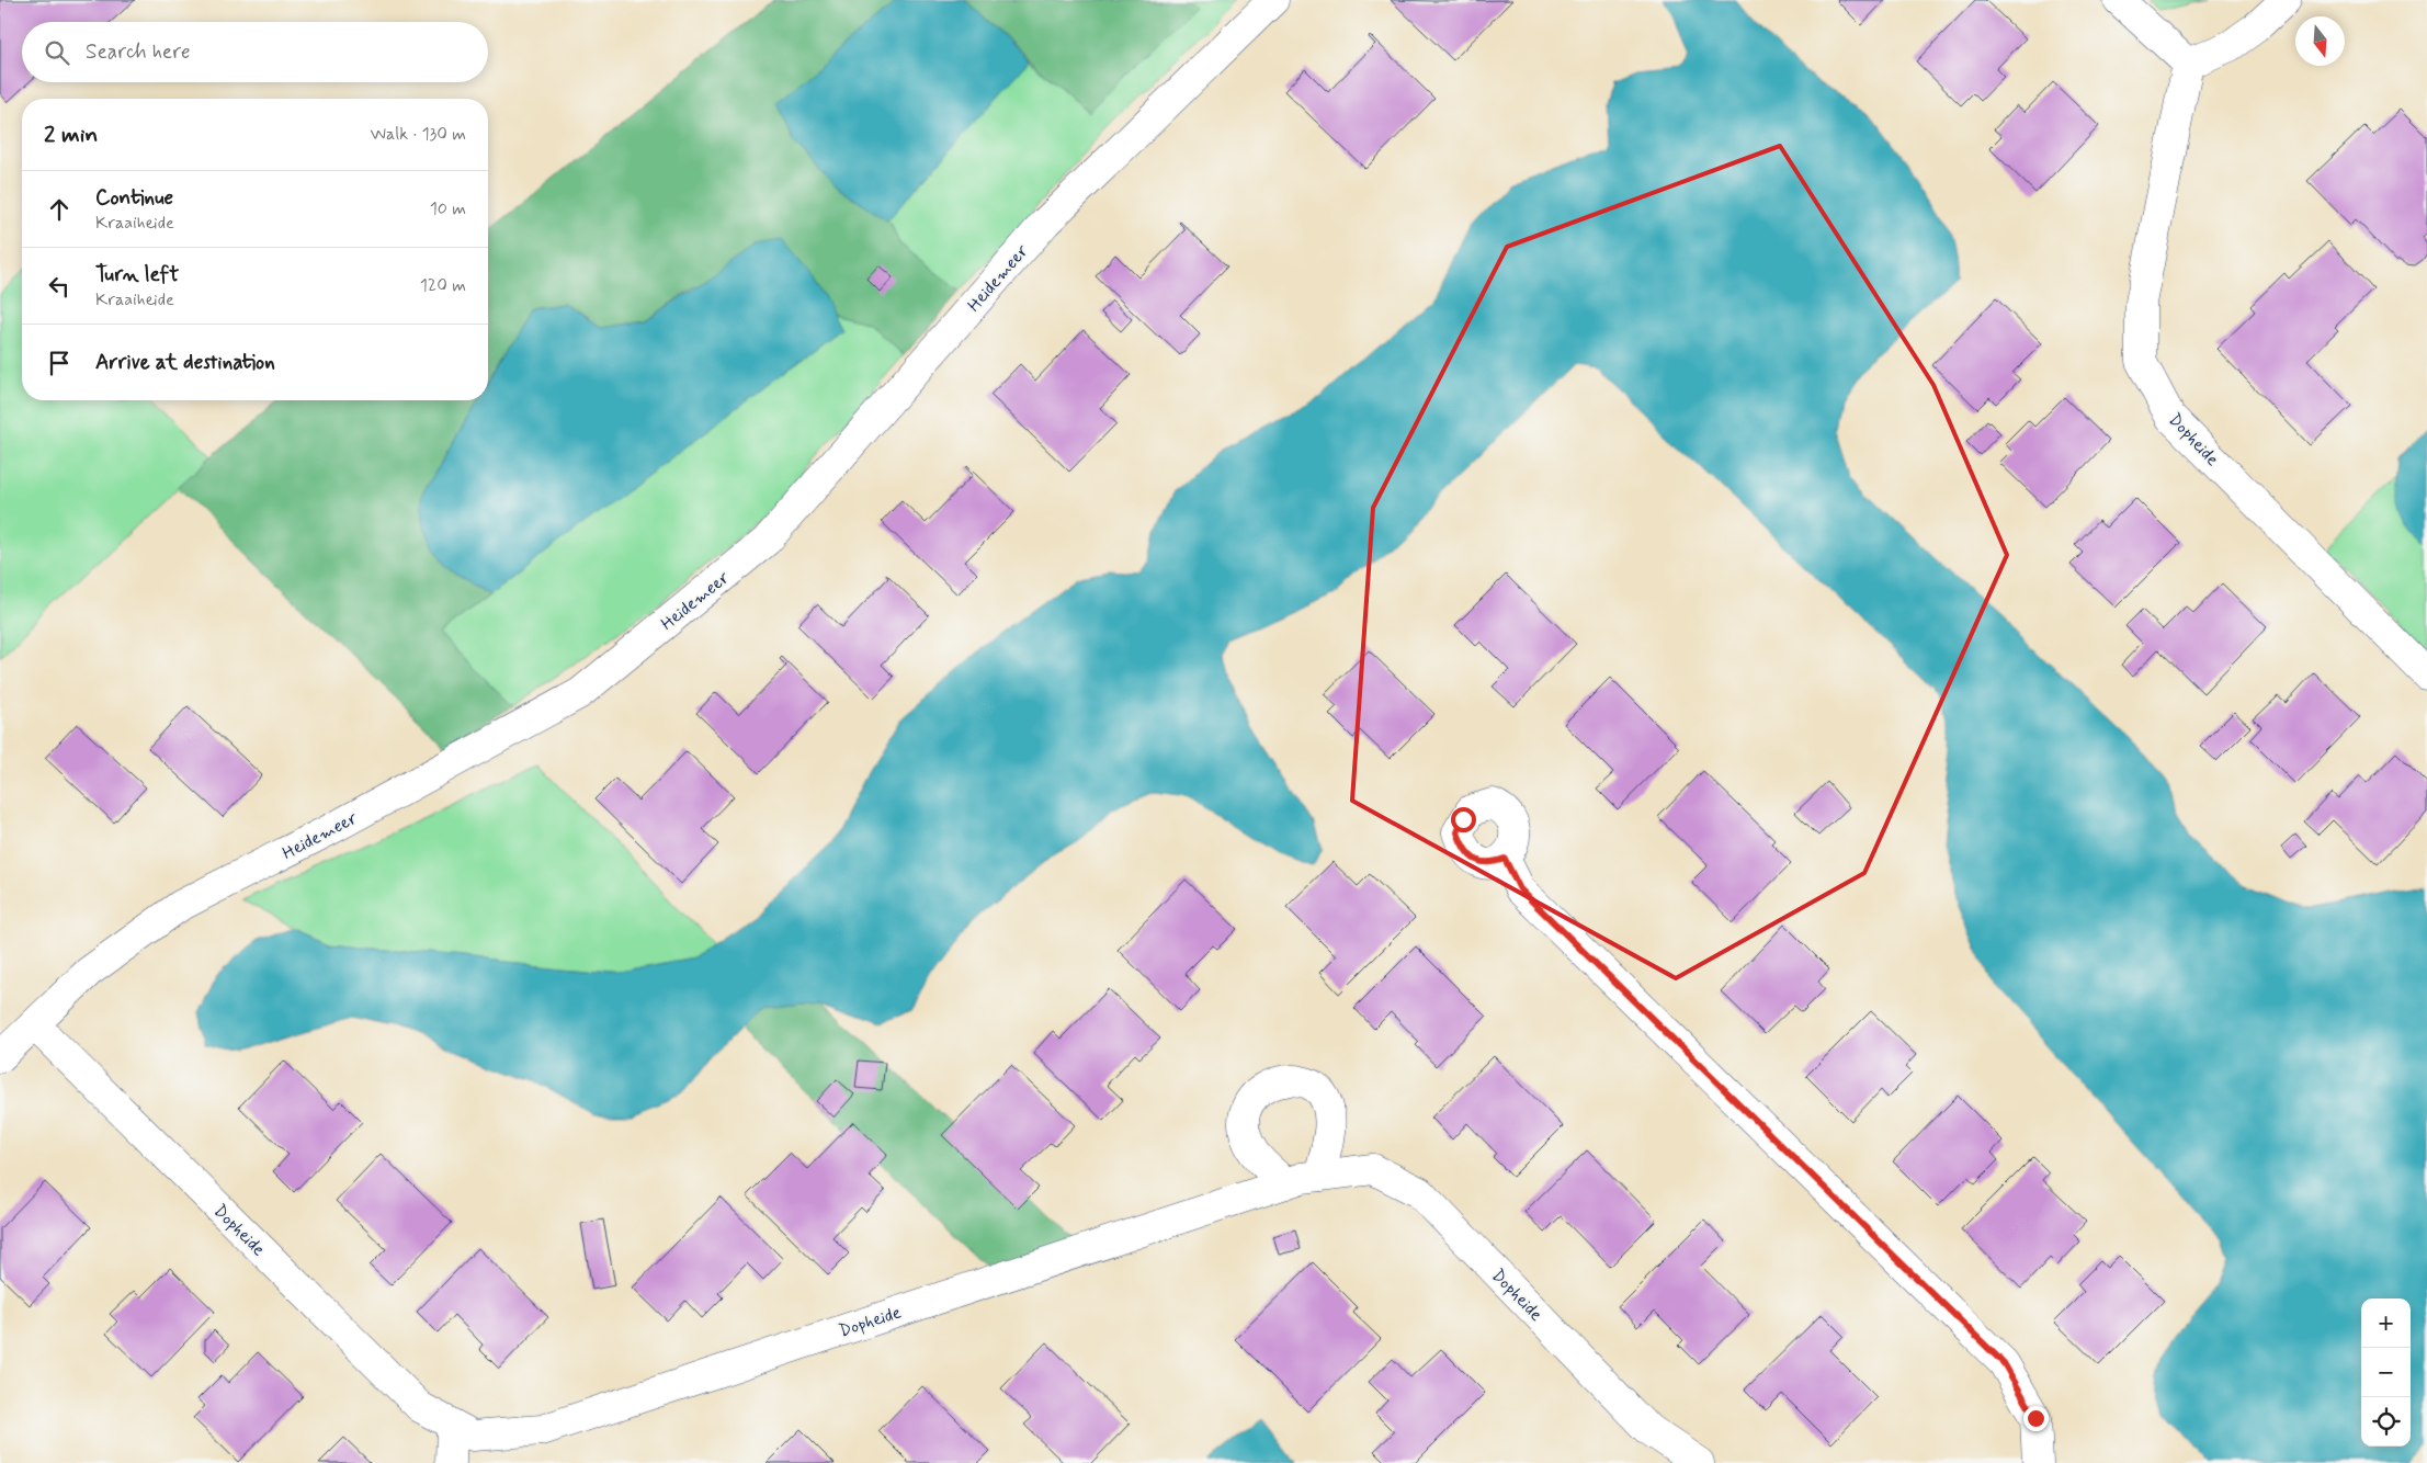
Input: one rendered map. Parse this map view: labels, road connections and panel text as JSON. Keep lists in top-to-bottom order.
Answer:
{
  "streets": {
    "street": ["Heidemeer", "Dopheide"]
  },
  "crossings": [
    ["Heidemeer", "Dopheide"]
  ],
  "north": "bottom",
  "page": {
    "search": "Search here",
    "heading": ["2 min", "Walk · 130 m"],
    "list": [
      ["Continue", "Kraaiheide", "10 m"],
      ["Turn left", "Kraaiheide", "120 m"],
      "Arrive at destination"
    ],
    "map_buttons": ["+", "−"]
  }
}
